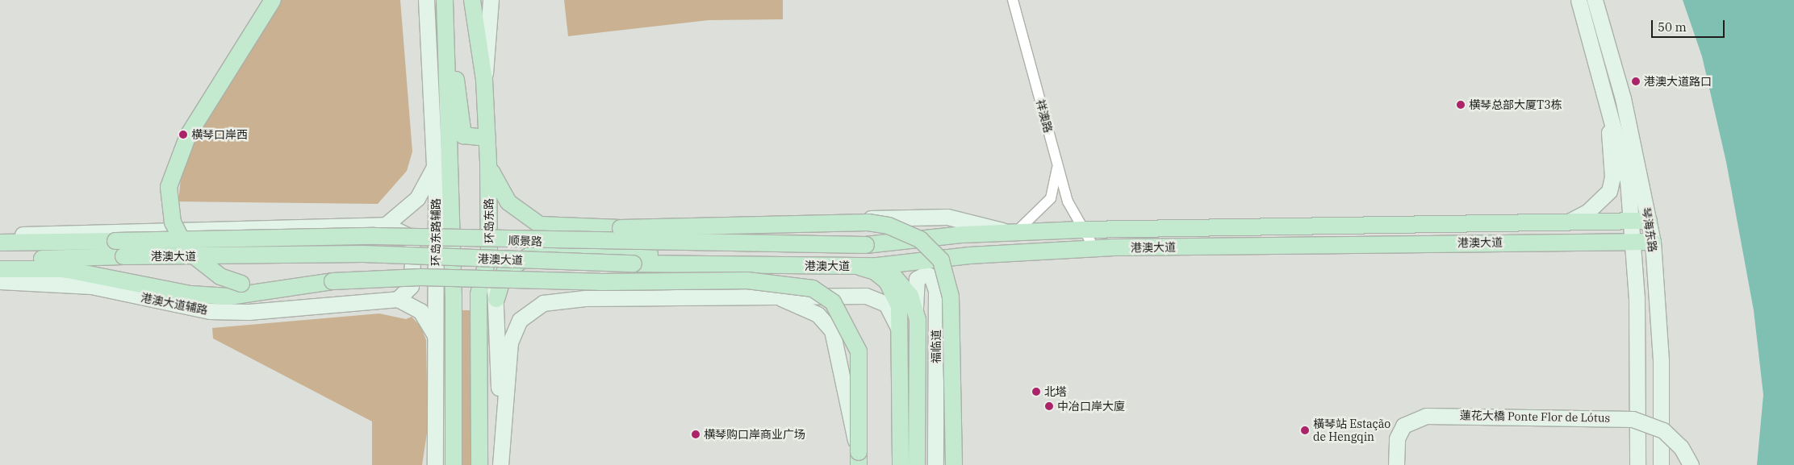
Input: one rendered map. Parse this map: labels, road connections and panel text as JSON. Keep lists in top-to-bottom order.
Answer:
{
  "streets": {
    "main road": [
      "环岛东路",
      "琴海东路",
      "环岛东路辅路",
      "顺景路",
      "港澳大道",
      "港澳大道辅路",
      "福临道",
      "蓮花大橋 Ponte Flor de Lótus"
    ],
    "street": ["祥澳路"]
  },
  "crossings": [
    ["祥澳路", "港澳大道"],
    ["环岛东路", "顺景路"],
    ["环岛东路", "港澳大道"],
    ["琴海东路", "港澳大道"],
    ["顺景路", "港澳大道"],
    ["港澳大道", "福临道"]
  ],
  "places": [
    "港澳大道路口",
    "横琴总部大厦T3栋",
    "横琴口岸西",
    "北塔",
    "中冶口岸大廈",
    "橫琴站 Estação de Hengqin",
    "横琴购口岸商业广场"
  ],
  "scale_bar": "50 m"
}
